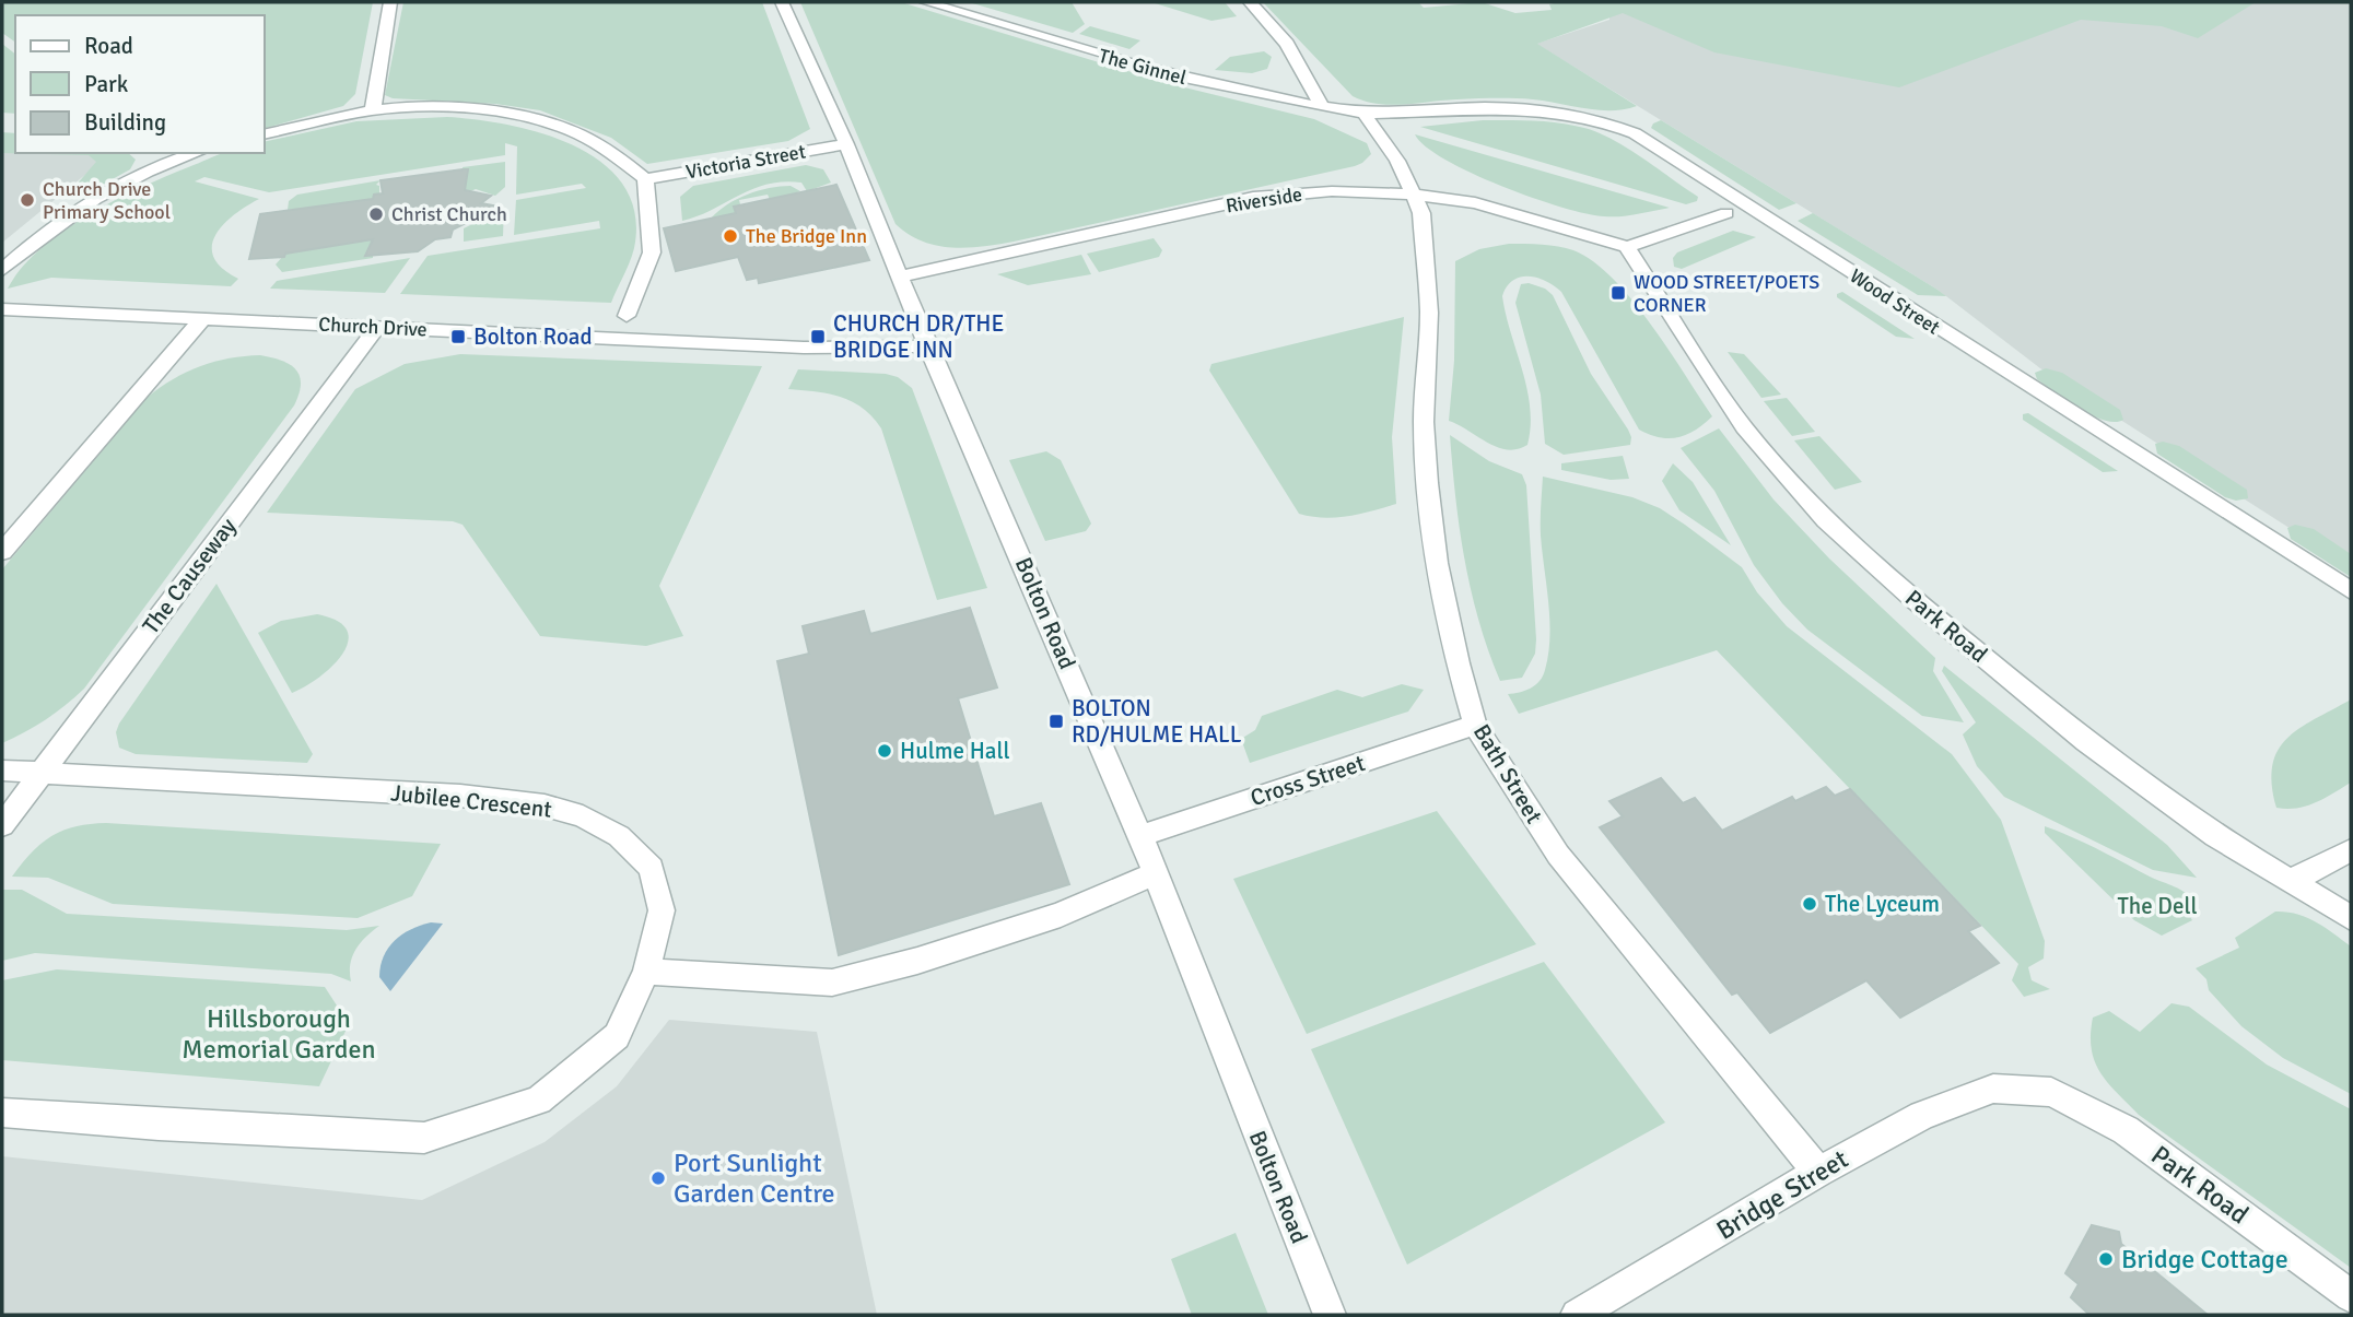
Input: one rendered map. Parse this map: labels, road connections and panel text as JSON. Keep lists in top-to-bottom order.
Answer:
{
  "streets": {
    "street": [
      "The Ginnel",
      "Victoria Street",
      "Riverside",
      "Wood Street",
      "Church Drive",
      "The Causeway",
      "Bolton Road",
      "Park Road",
      "Bath Street",
      "Cross Street",
      "Jubilee Crescent",
      "Bridge Street"
    ]
  },
  "crossings": [
    ["The Ginnel", "Wood Street"],
    ["The Ginnel", "Bath Street"],
    ["Victoria Street", "Bolton Road"],
    ["Riverside", "Bolton Road"],
    ["Riverside", "Park Road"],
    ["Riverside", "Bath Street"],
    ["Wood Street", "Bath Street"],
    ["Church Drive", "The Causeway"],
    ["Church Drive", "Bolton Road"],
    ["The Causeway", "Jubilee Crescent"],
    ["Bolton Road", "Cross Street"],
    ["Park Road", "Bridge Street"],
    ["Bath Street", "Cross Street"],
    ["Bath Street", "Bridge Street"]
  ],
  "parks": ["The Dell", "Hillsborough Memorial Garden"],
  "places": {
    "other": [
      "Church Drive Primary School",
      "Christ Church",
      "The Bridge Inn",
      "Hulme Hall",
      "The Lyceum",
      "Port Sunlight Garden Centre",
      "Bridge Cottage"
    ],
    "transit": [
      "WOOD STREET/POETS CORNER",
      "Bolton Road",
      "CHURCH DR/THE BRIDGE INN",
      "BOLTON RD/HULME HALL"
    ]
  },
  "legend": ["Road", "Park", "Building"]
}
